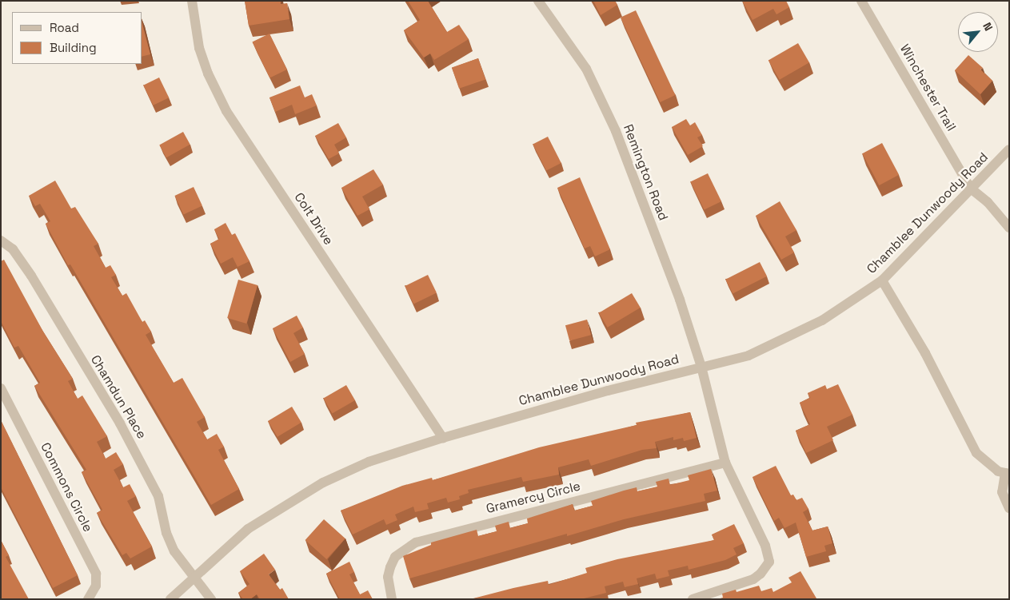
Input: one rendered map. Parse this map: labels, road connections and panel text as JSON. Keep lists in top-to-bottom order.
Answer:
{
  "streets": {
    "street": [
      "Winchester Trail",
      "Remington Road",
      "Chamblee Dunwoody Road",
      "Colt Drive",
      "Chamdun Place",
      "Commons Circle",
      "Gramercy Circle"
    ]
  },
  "crossings": [
    ["Winchester Trail", "Chamblee Dunwoody Road"],
    ["Remington Road", "Chamblee Dunwoody Road"],
    ["Chamblee Dunwoody Road", "Colt Drive"],
    ["Chamblee Dunwoody Road", "Chamdun Place"]
  ],
  "legend": ["Road", "Building"],
  "north": "top right"
}
